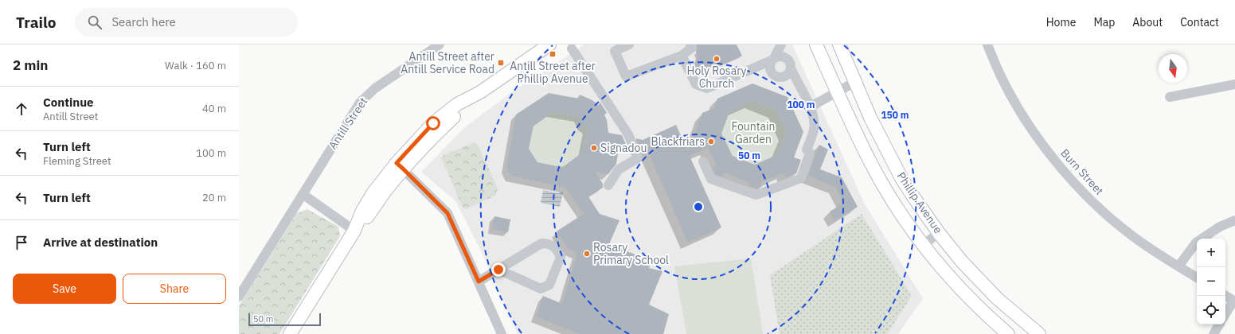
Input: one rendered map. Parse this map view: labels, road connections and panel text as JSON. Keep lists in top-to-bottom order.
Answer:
{
  "streets": {
    "main road": ["Phillip Avenue"],
    "street": ["Antill Street", "Burn Street"]
  },
  "parks": ["Fountain Garden"],
  "places": {
    "transit": ["Antill Street after Phillip Avenue", "Antill Street after Antill Service Road"],
    "other": [
      "Holy Rosary Church",
      "Blackfriars",
      "Signadou",
      "Rosary Primary School"
    ]
  },
  "scale_bar": "50 m",
  "north": "bottom",
  "page": {
    "header": "Trailo",
    "search": "Search here",
    "nav": [
      "Home",
      "Map",
      "About",
      "Contact"
    ],
    "heading": ["2 min", "Walk · 160 m"],
    "list": [
      ["Continue", "Antill Street", "40 m"],
      ["Turn left", "Fleming Street", "100 m"],
      ["Turn left", "20 m"],
      "Arrive at destination"
    ],
    "map_buttons": ["+", "−"],
    "buttons": ["Save", "Share"],
    "scale": "50 m"
  },
  "rings": ["100 m", "150 m", "50 m"]
}
